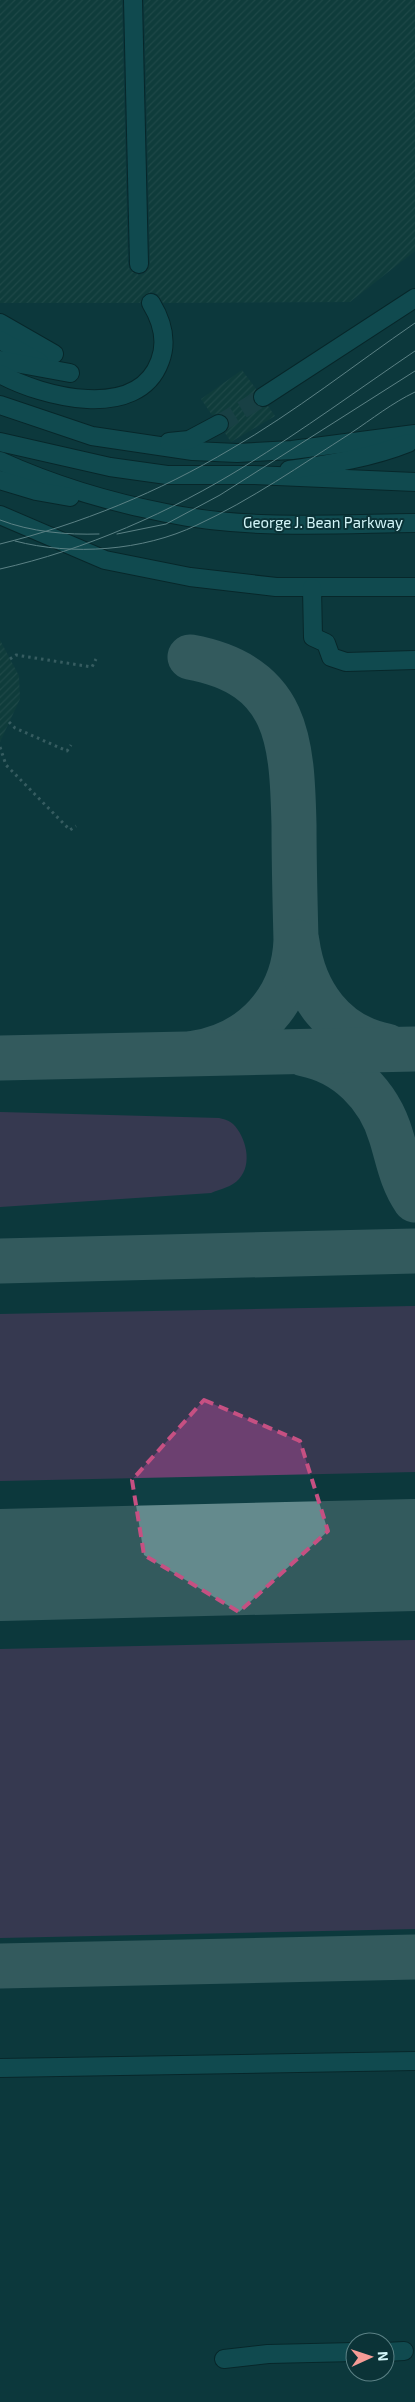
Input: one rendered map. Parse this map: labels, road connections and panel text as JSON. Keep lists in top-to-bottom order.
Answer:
{
  "streets": {
    "street": ["George J. Bean Parkway"]
  },
  "north": "right"
}
